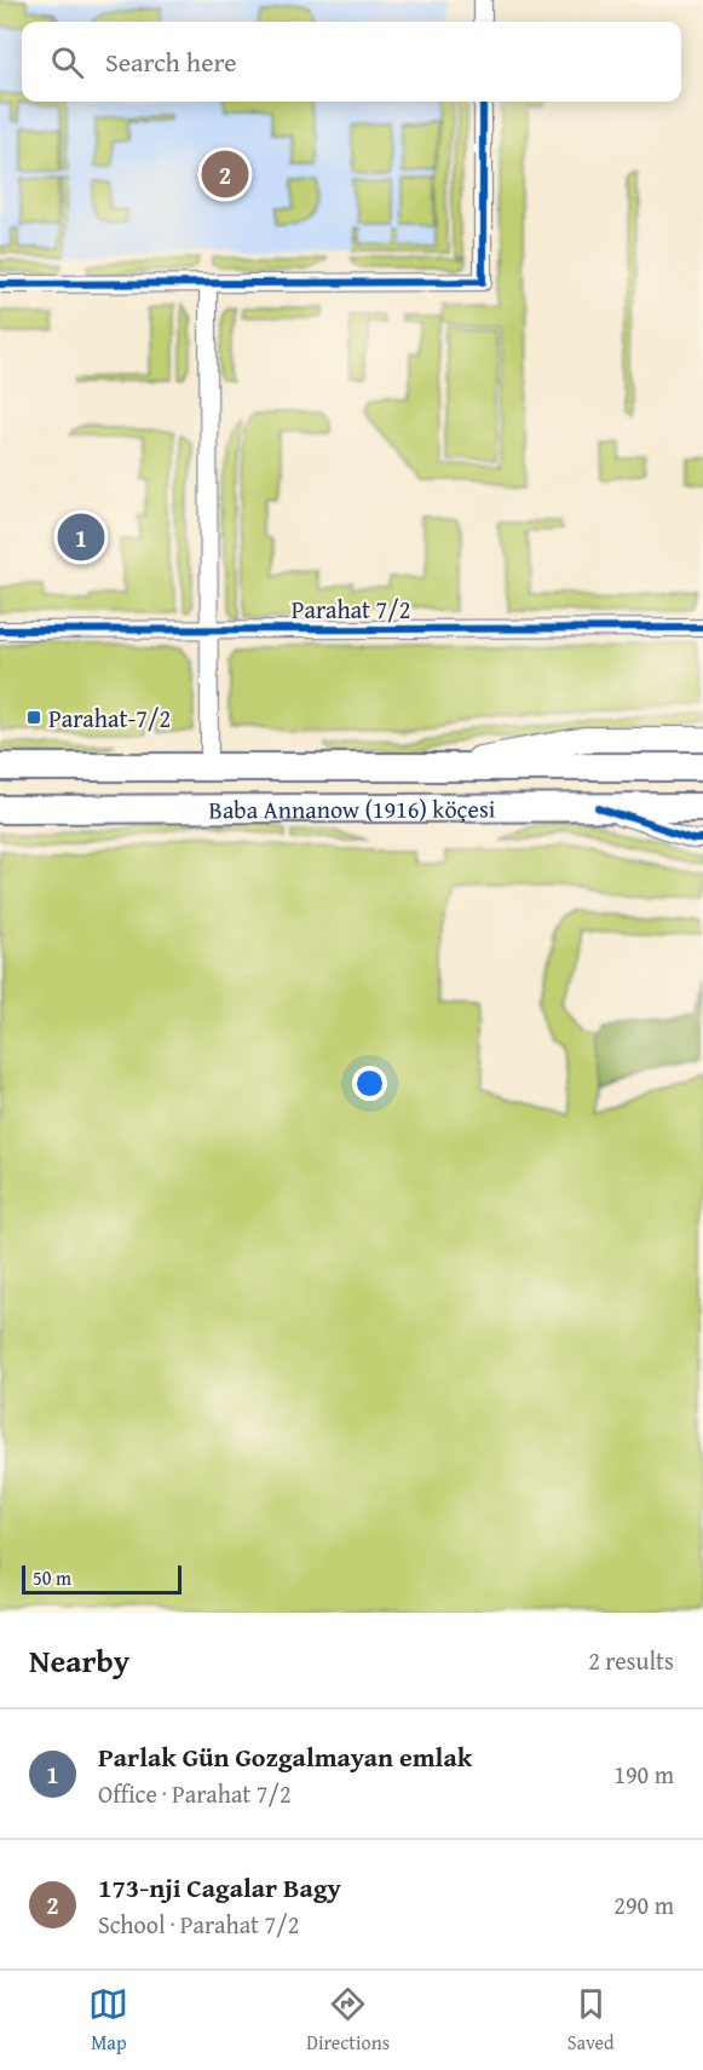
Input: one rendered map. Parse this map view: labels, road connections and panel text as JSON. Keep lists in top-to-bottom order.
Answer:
{
  "streets": {
    "main road": ["Baba Annanow (1916) köçesi"],
    "street": ["Parahat 7/2"]
  },
  "places": {
    "transit": ["Parahat-7/2"]
  },
  "scale_bar": "50 m",
  "page": {
    "search": "Search here",
    "pins": ["2", "1"],
    "scale": "50 m",
    "heading": ["Nearby", "2 results"],
    "list": [
      {
        "mark": "1",
        "name": "Parlak Gün Gozgalmayan emlak",
        "note": "Office · Parahat 7/2",
        "value": "190 m"
      },
      {
        "mark": "2",
        "name": "173-nji Cagalar Bagy",
        "note": "School · Parahat 7/2",
        "value": "290 m"
      }
    ],
    "nav": ["Map", "Directions", "Saved"]
  }
}
